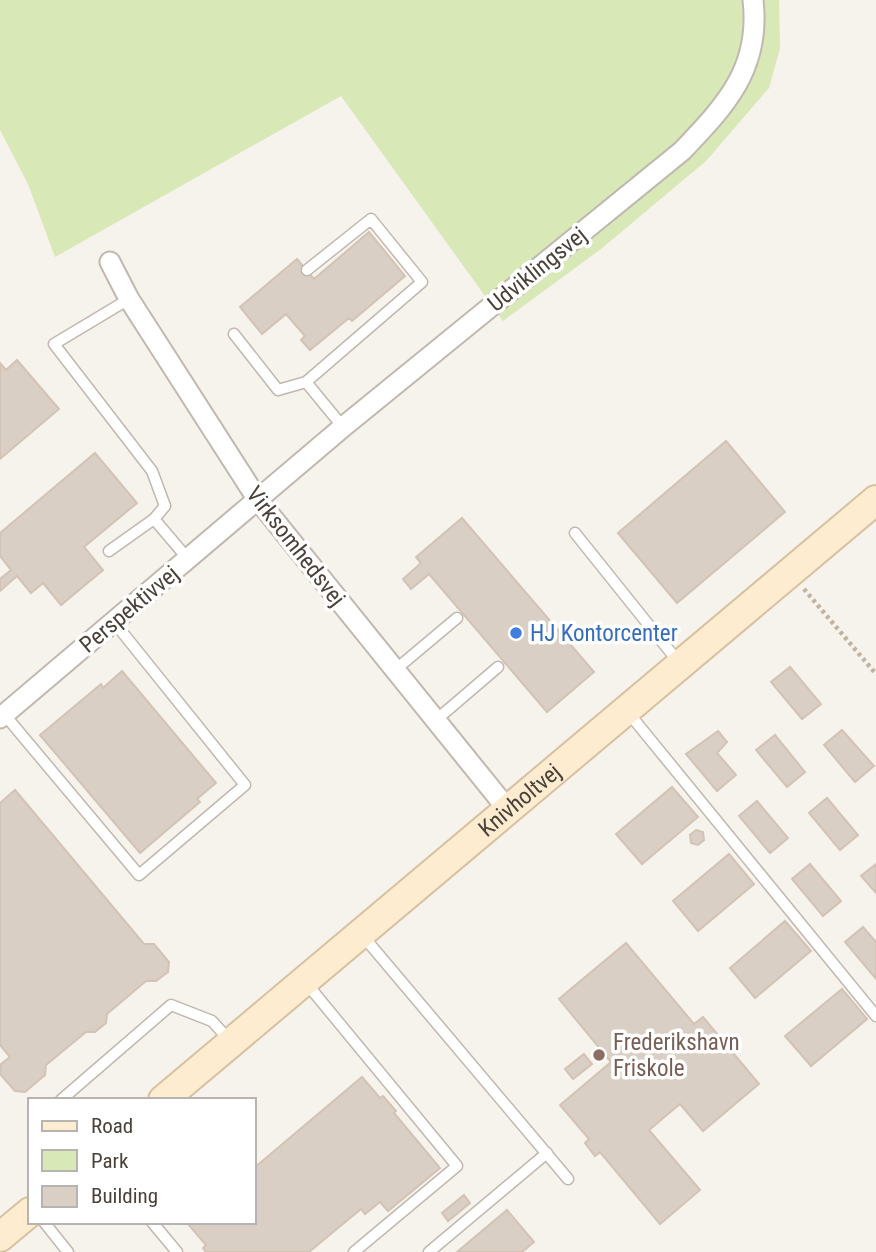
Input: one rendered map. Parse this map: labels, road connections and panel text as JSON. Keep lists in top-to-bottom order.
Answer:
{
  "streets": {
    "street": [
      "Udviklingsvej",
      "Virksomhedsvej",
      "Perspektivvej",
      "Knivholtvej"
    ]
  },
  "crossings": [
    ["Udviklingsvej", "Virksomhedsvej"],
    ["Udviklingsvej", "Perspektivvej"],
    ["Virksomhedsvej", "Perspektivvej"],
    ["Virksomhedsvej", "Knivholtvej"]
  ],
  "places": ["HJ Kontorcenter", "Frederikshavn Friskole"],
  "legend": ["Road", "Park", "Building"]
}
